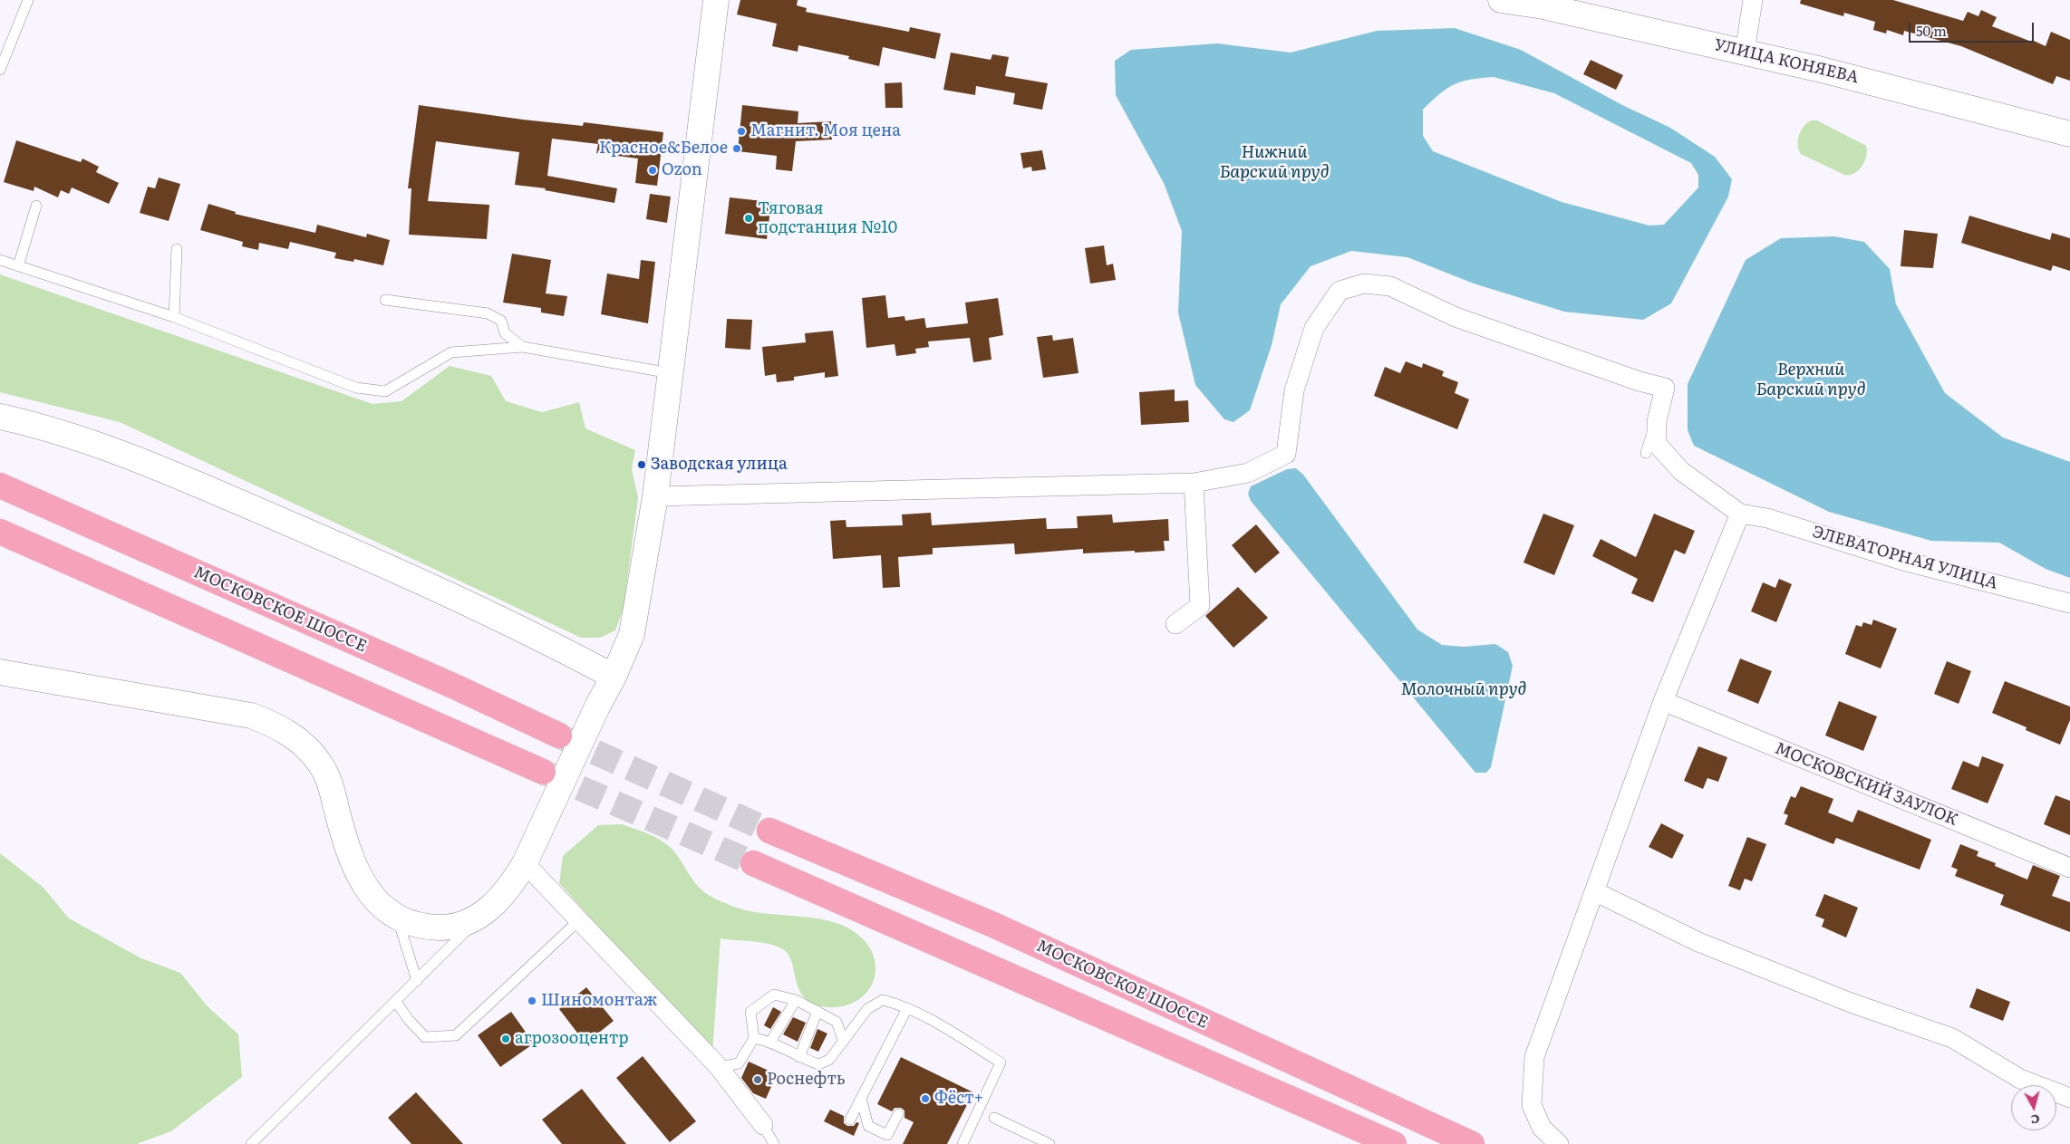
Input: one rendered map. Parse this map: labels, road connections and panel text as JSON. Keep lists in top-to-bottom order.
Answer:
{
  "streets": {
    "highway": ["МОСКОВСКОЕ ШОССЕ"],
    "street": ["УЛИЦА КОНЯЕВА", "ЭЛЕВАТОРНАЯ УЛИЦА", "МОСКОВСКИЙ ЗАУЛОК"]
  },
  "water": ["Нижний Барский пруд", "Верхний Барский пруд", "Молочный пруд"],
  "places": [
    "Магнит. Моя цена",
    "Красное&Белое",
    "Ozon",
    "Тяговая подстанция №10",
    "Заводская улица",
    "Шиномонтаж",
    "агрозооцентр",
    "Роснефть",
    "Фёст+"
  ],
  "scale_bar": "50 m",
  "north": "bottom"
}
